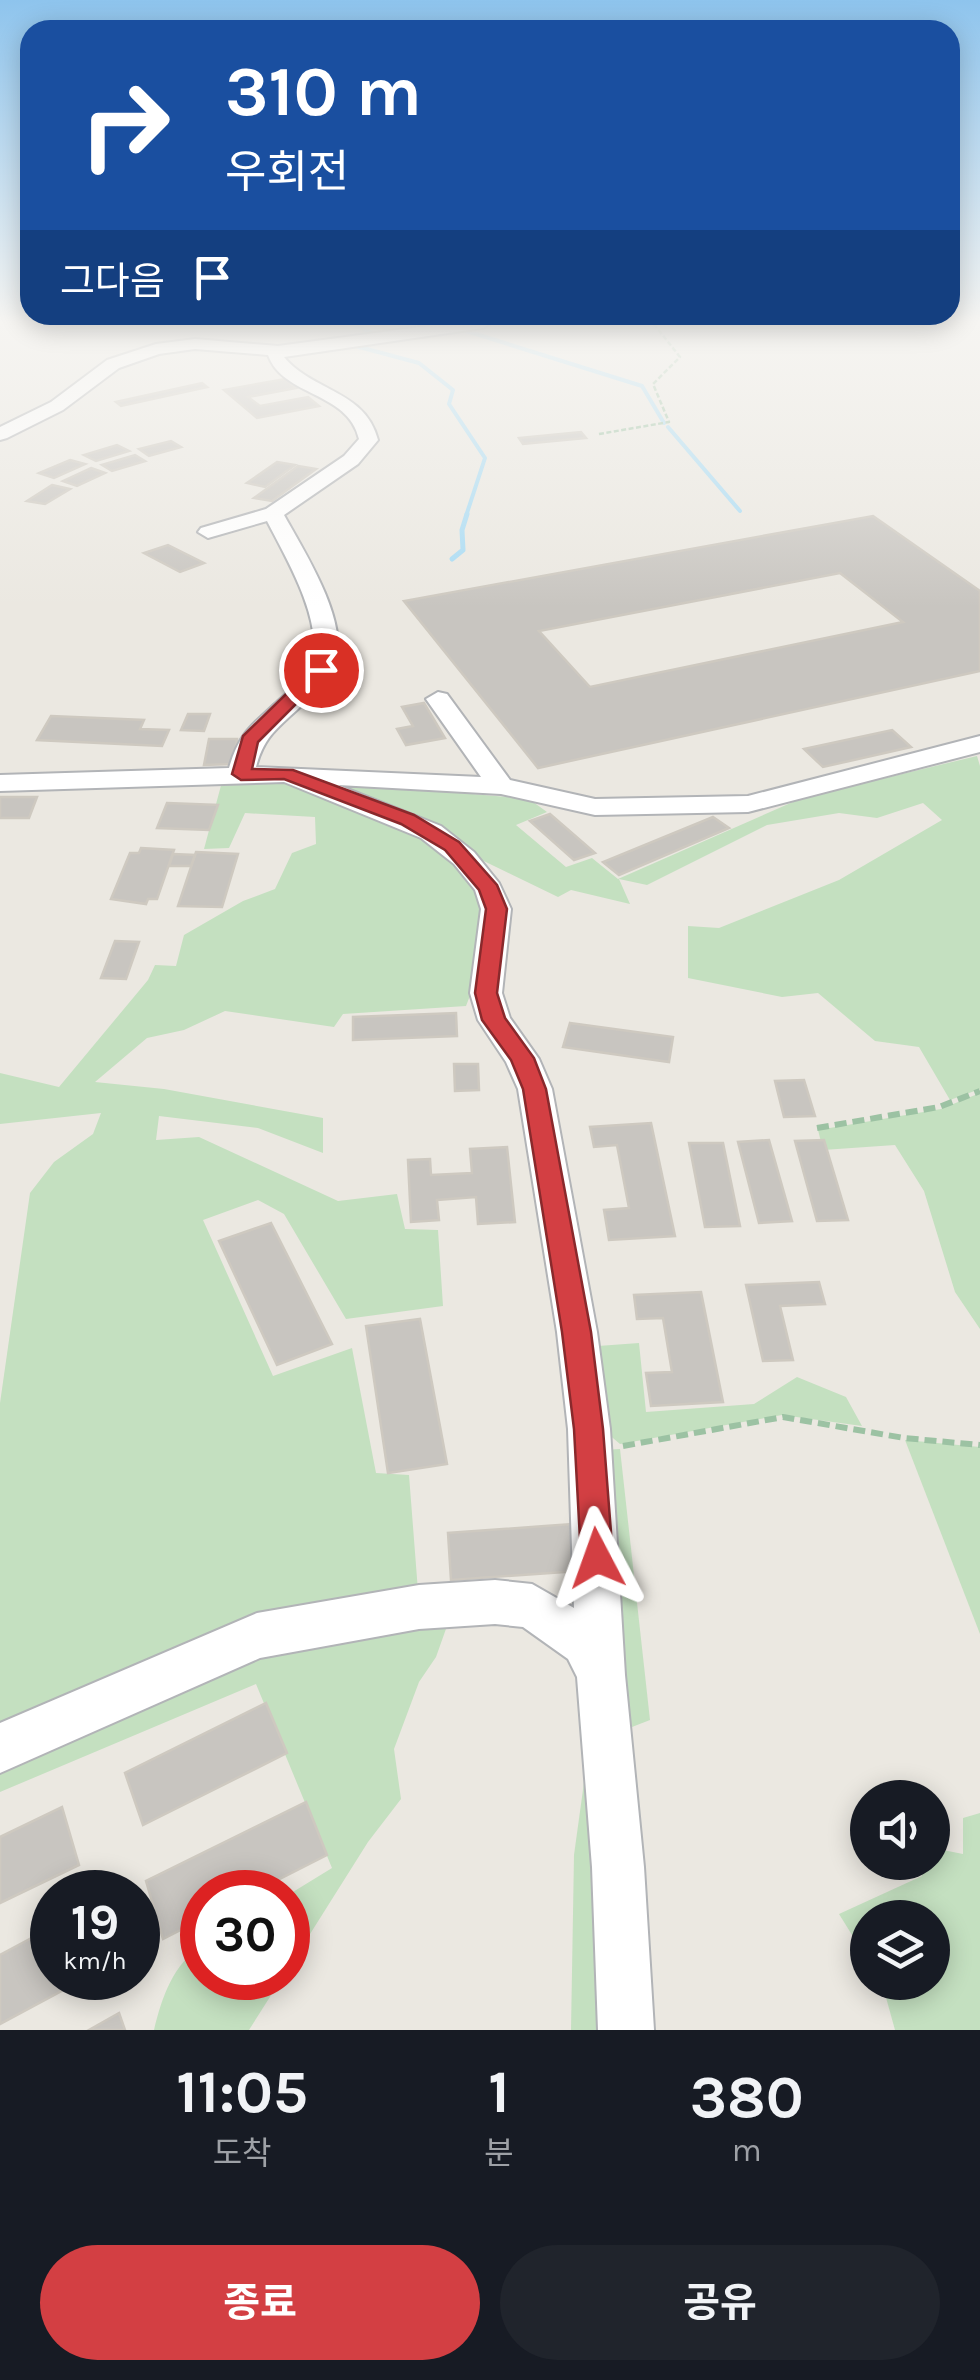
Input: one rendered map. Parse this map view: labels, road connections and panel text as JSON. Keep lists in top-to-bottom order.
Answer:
{
  "page": {
    "turn": ["310 m", "우회전"],
    "then": "그다음",
    "speed": "19 km/h",
    "limit": "30",
    "eta": [
      "11:05",
      "도착",
      "1",
      "분",
      "380",
      "m"
    ],
    "buttons": ["종료", "공유"]
  }
}
